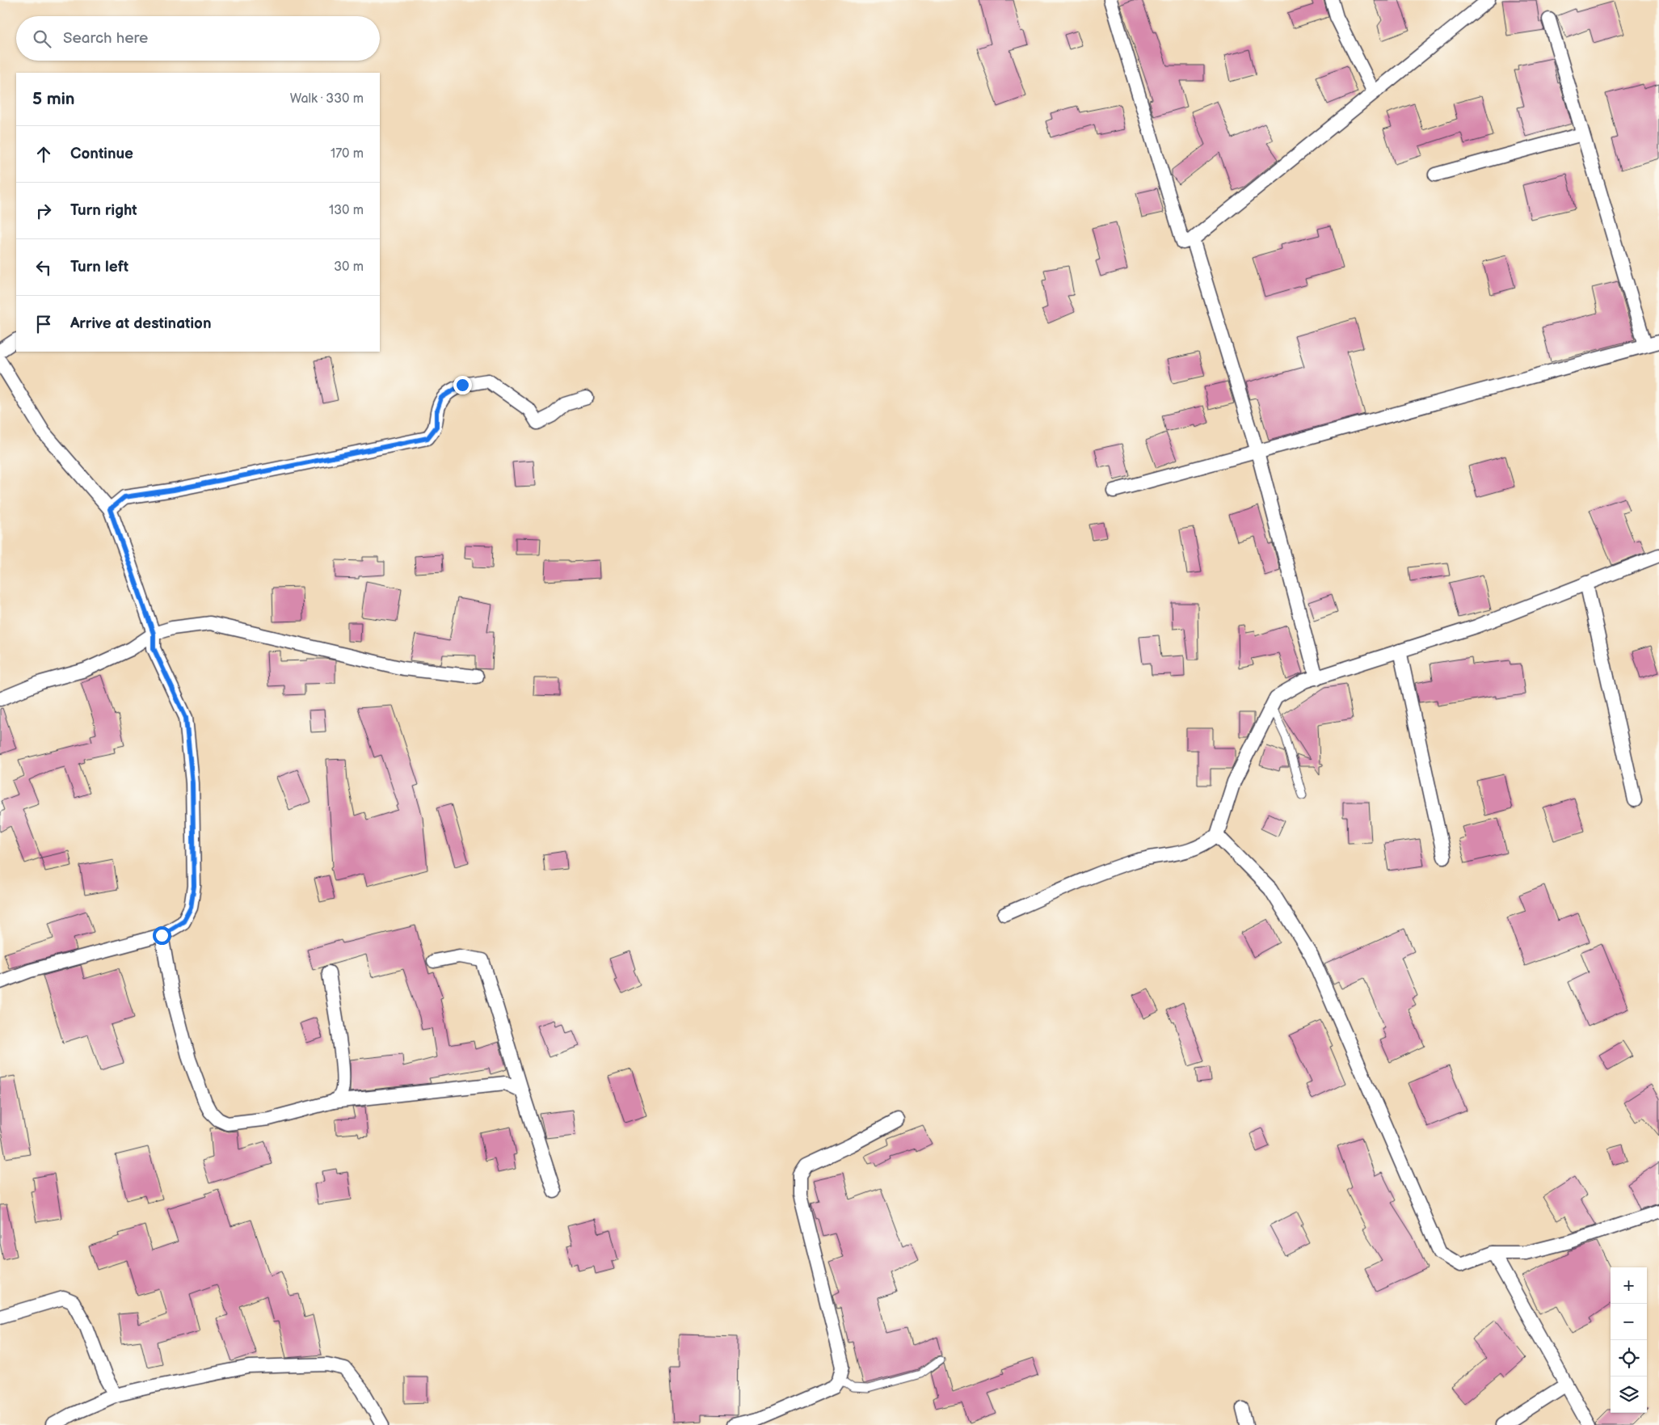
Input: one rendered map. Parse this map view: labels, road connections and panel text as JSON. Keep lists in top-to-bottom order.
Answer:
{
  "page": {
    "search": "Search here",
    "heading": ["5 min", "Walk · 330 m"],
    "list": [
      ["Continue", "170 m"],
      ["Turn right", "130 m"],
      ["Turn left", "30 m"],
      "Arrive at destination"
    ],
    "map_buttons": ["+", "−"]
  }
}
